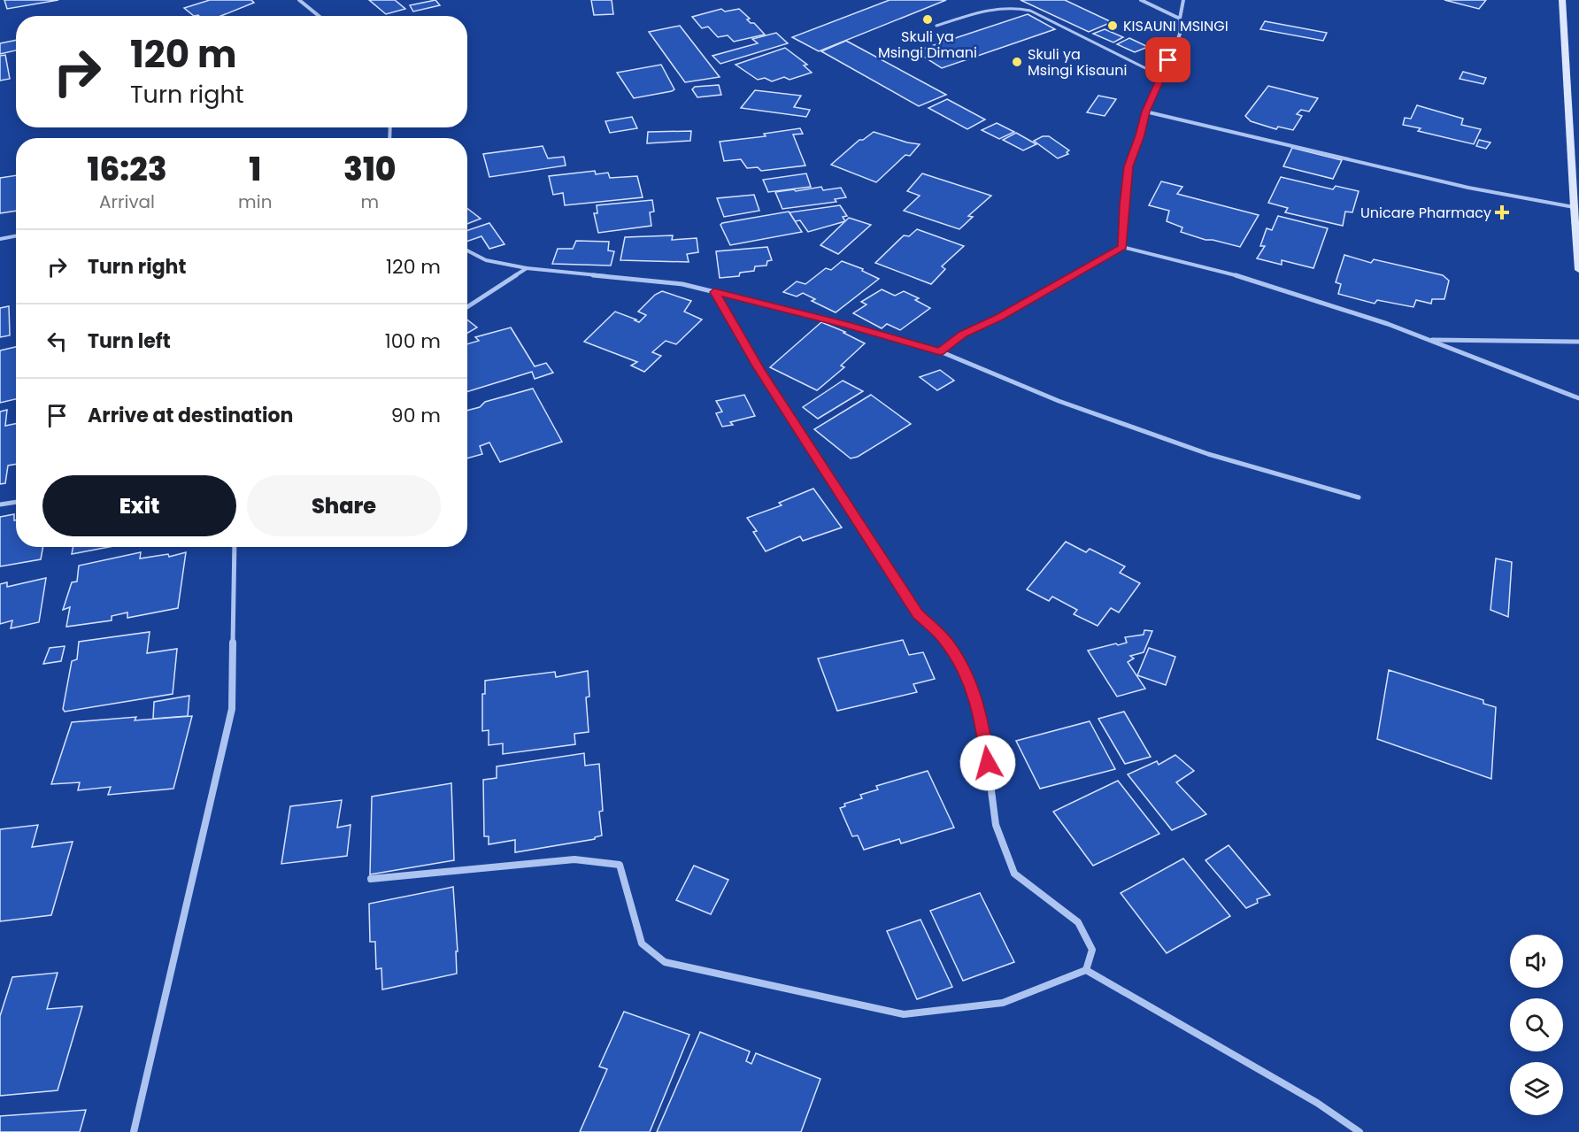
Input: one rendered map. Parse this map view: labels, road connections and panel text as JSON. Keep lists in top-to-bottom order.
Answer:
{
  "places": {
    "other": ["Skuli ya Msingi Dimani", "KISAUNI MSINGI", "Skuli ya Msingi Kisauni"],
    "health": ["Unicare Pharmacy"]
  },
  "page": {
    "turn": ["120 m", "Turn right"],
    "eta": [
      "16:23",
      "Arrival",
      "1",
      "min",
      "310",
      "m"
    ],
    "list": [
      {
        "name": "Turn right",
        "value": "120 m"
      },
      {
        "name": "Turn left",
        "value": "100 m"
      },
      {
        "name": "Arrive at destination",
        "value": "90 m"
      }
    ],
    "buttons": ["Exit", "Share"]
  }
}
